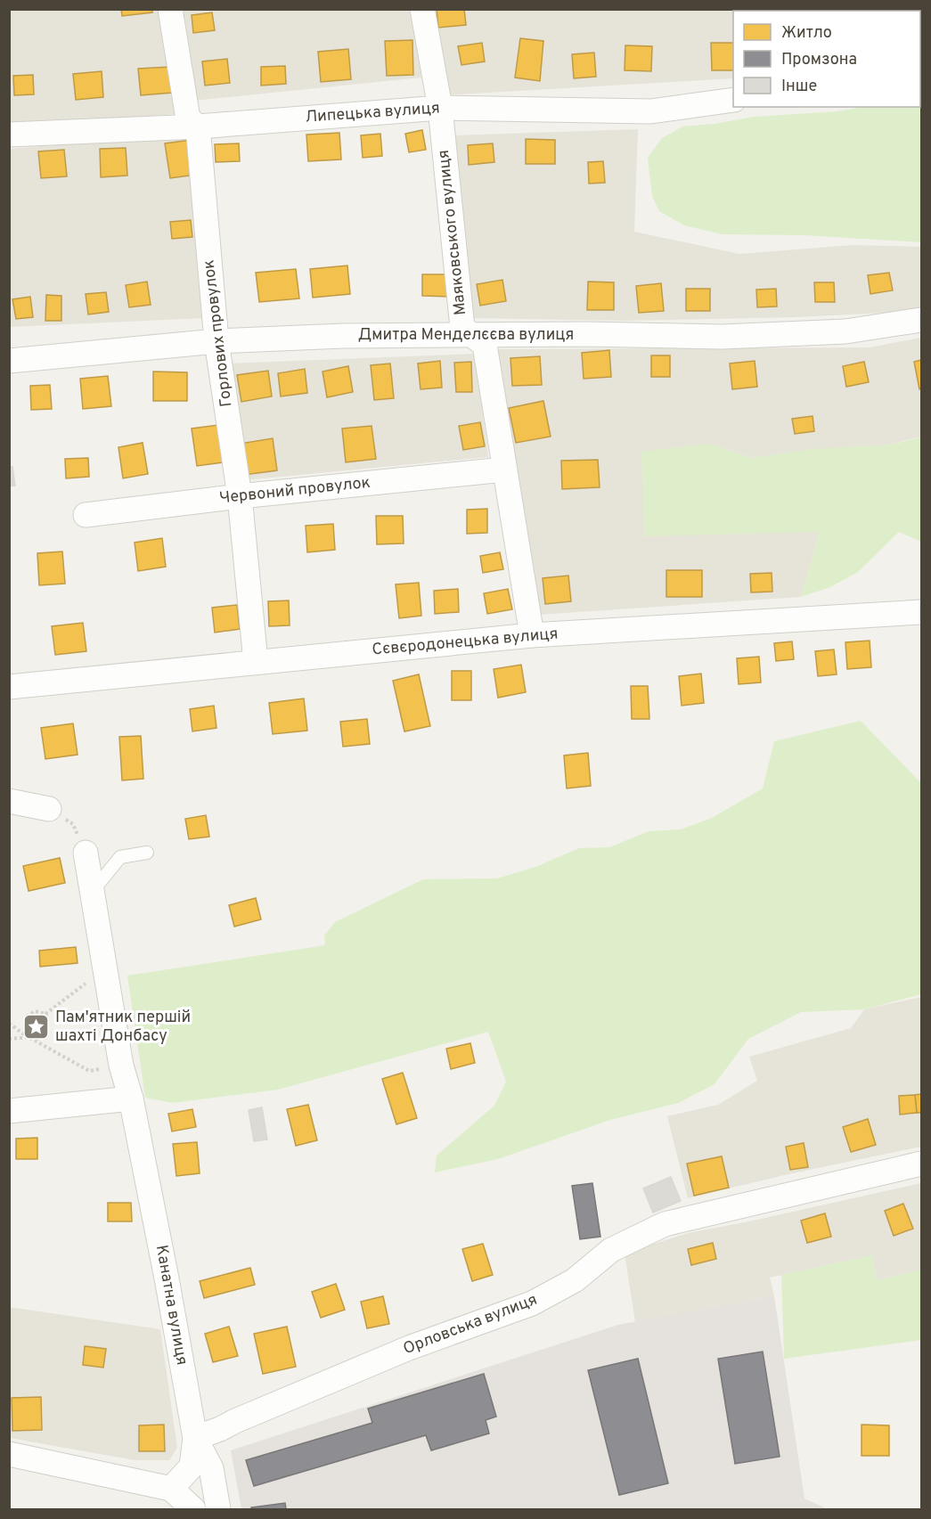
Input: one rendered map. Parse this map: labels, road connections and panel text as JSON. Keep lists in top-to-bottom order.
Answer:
{
  "streets": {
    "street": [
      "Липецька вулиця",
      "Маяковського вулиця",
      "Горлових провулок",
      "Дмитра Менделєєва вулиця",
      "Червоний провулок",
      "Сєвєродонецька вулиця",
      "Канатна вулиця",
      "Орловська вулиця"
    ]
  },
  "crossings": [
    ["Липецька вулиця", "Маяковського вулиця"],
    ["Липецька вулиця", "Горлових провулок"],
    ["Маяковського вулиця", "Дмитра Менделєєва вулиця"],
    ["Маяковського вулиця", "Червоний провулок"],
    ["Маяковського вулиця", "Сєвєродонецька вулиця"],
    ["Горлових провулок", "Дмитра Менделєєва вулиця"],
    ["Горлових провулок", "Червоний провулок"],
    ["Горлових провулок", "Сєвєродонецька вулиця"],
    ["Канатна вулиця", "Орловська вулиця"]
  ],
  "places": {
    "place": ["Пам'ятник першій шахті Донбасу"]
  },
  "legend": ["Житло", "Промзона", "Інше"]
}
